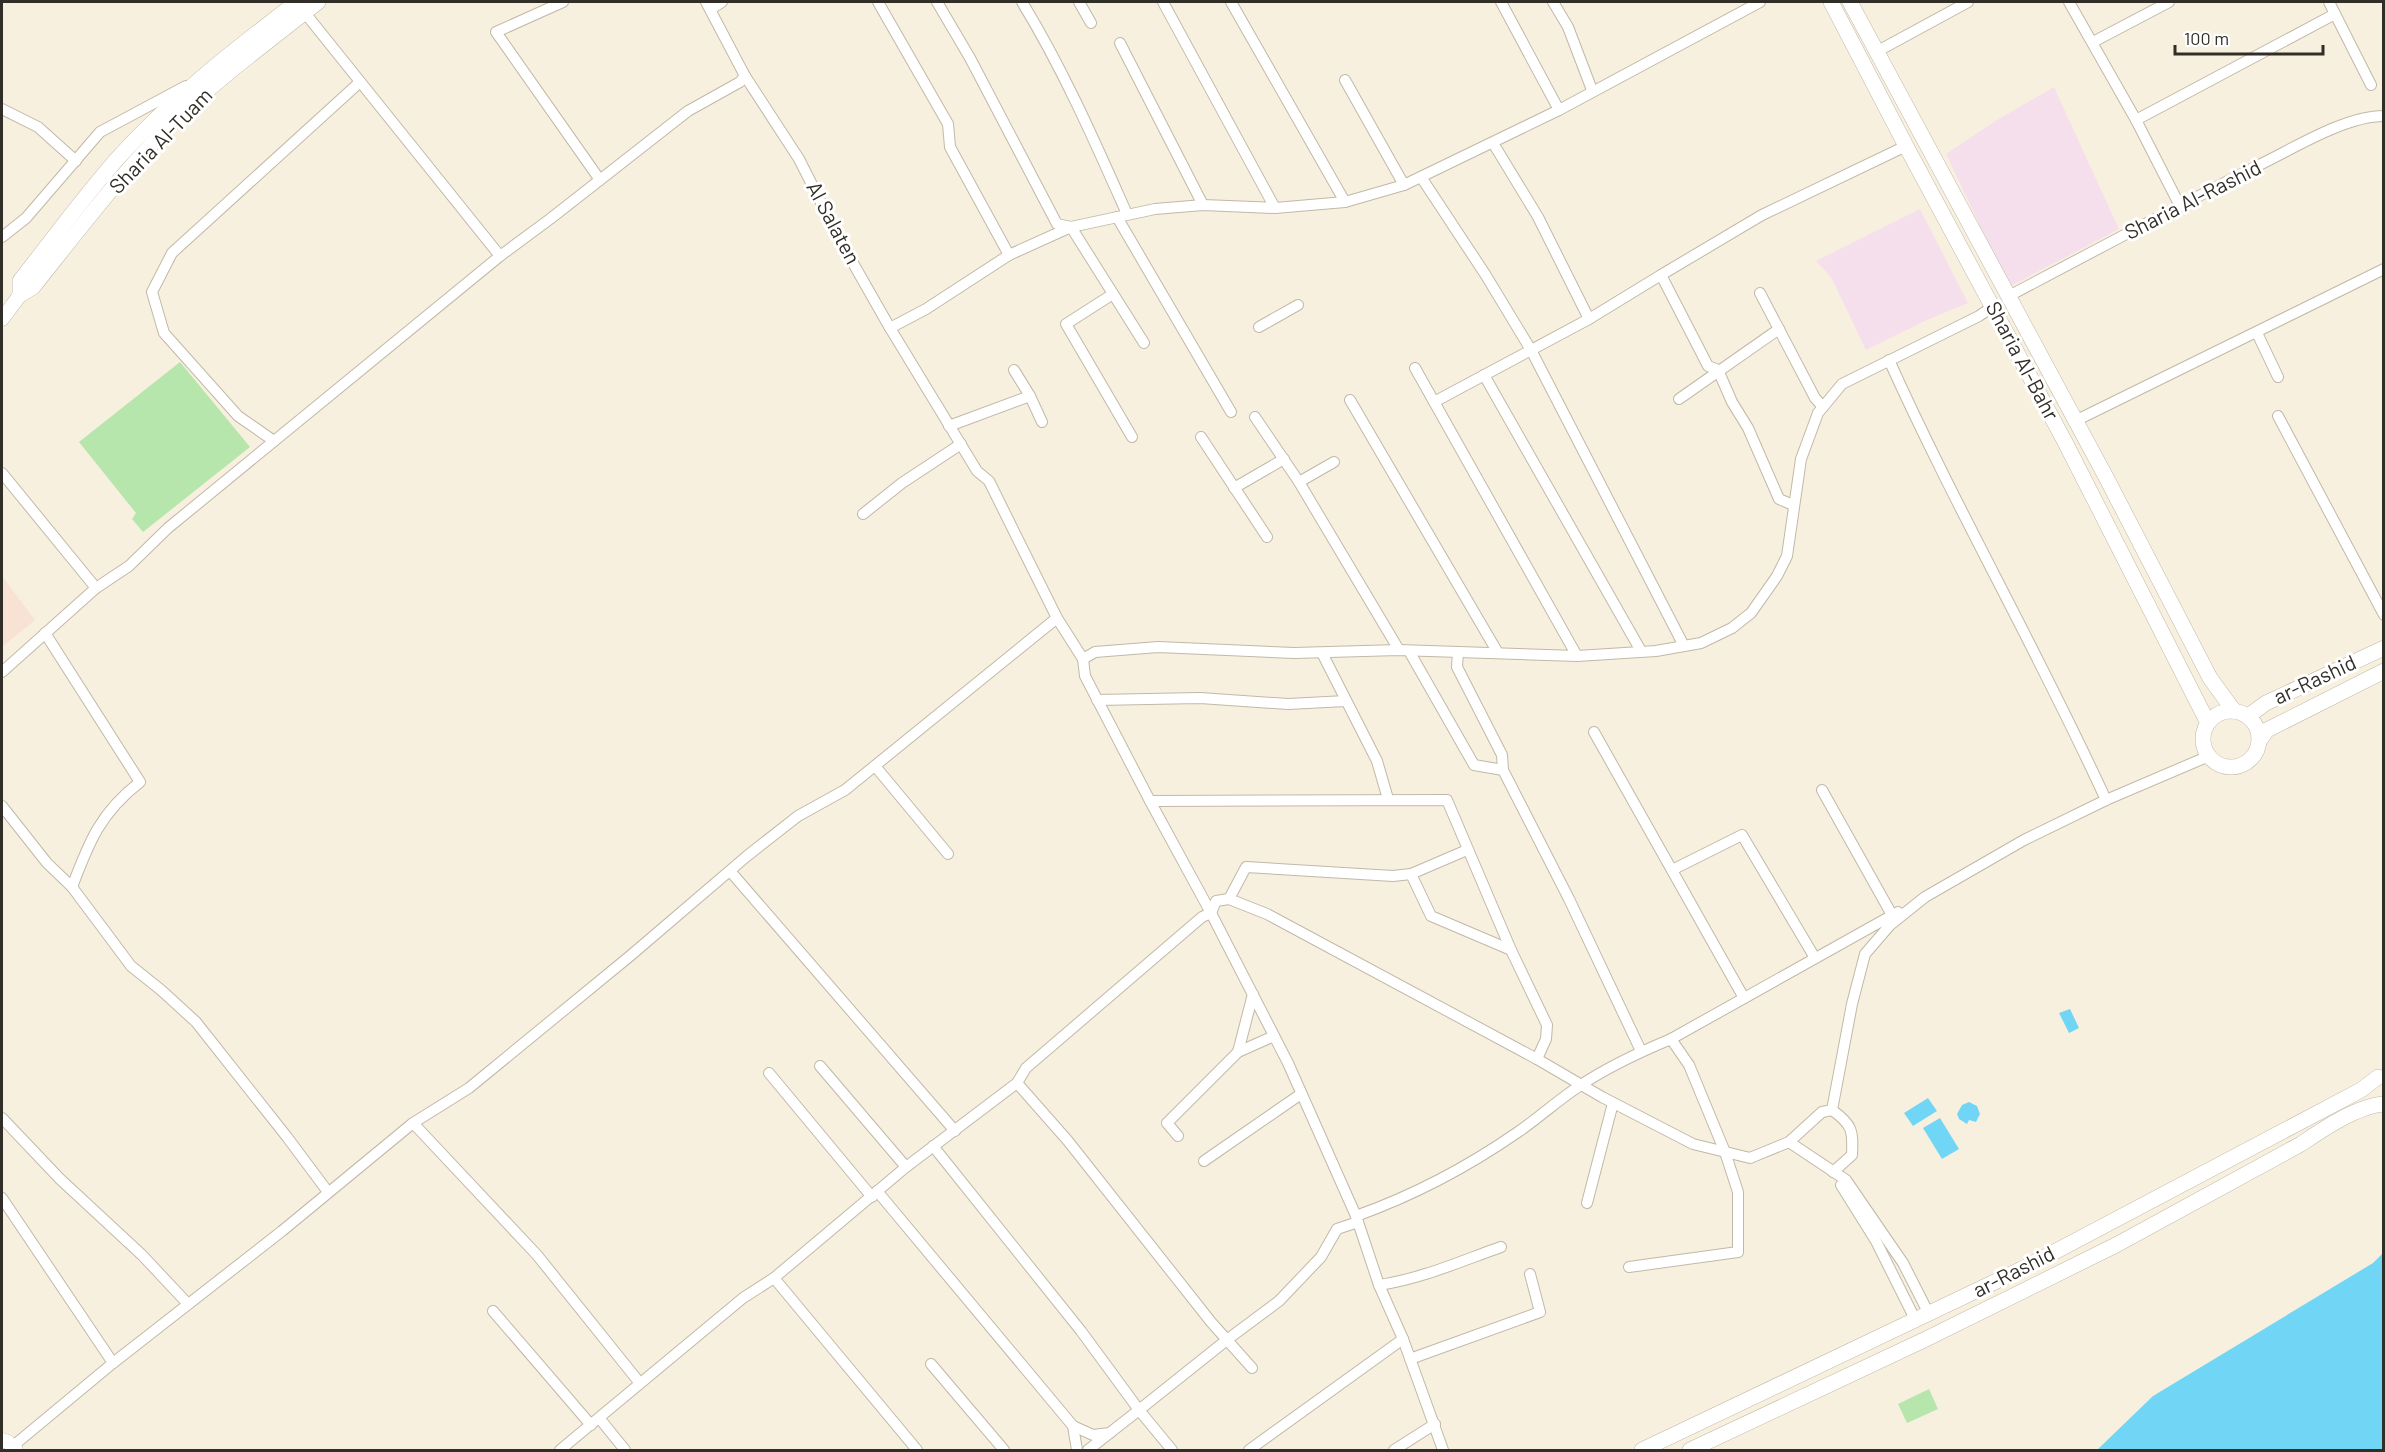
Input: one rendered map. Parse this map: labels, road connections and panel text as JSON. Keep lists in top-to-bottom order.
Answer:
{
  "streets": {
    "main road": ["Sharia Al-Tuam", "Sharia Al-Bahr", "ar-Rashid"],
    "street": ["Sharia Al-Rashid", "Al Salaten"]
  },
  "crossings": [
    ["Sharia Al-Rashid", "Sharia Al-Bahr"],
    ["Sharia Al-Bahr", "ar-Rashid"]
  ],
  "scale_bar": "100 m"
}
